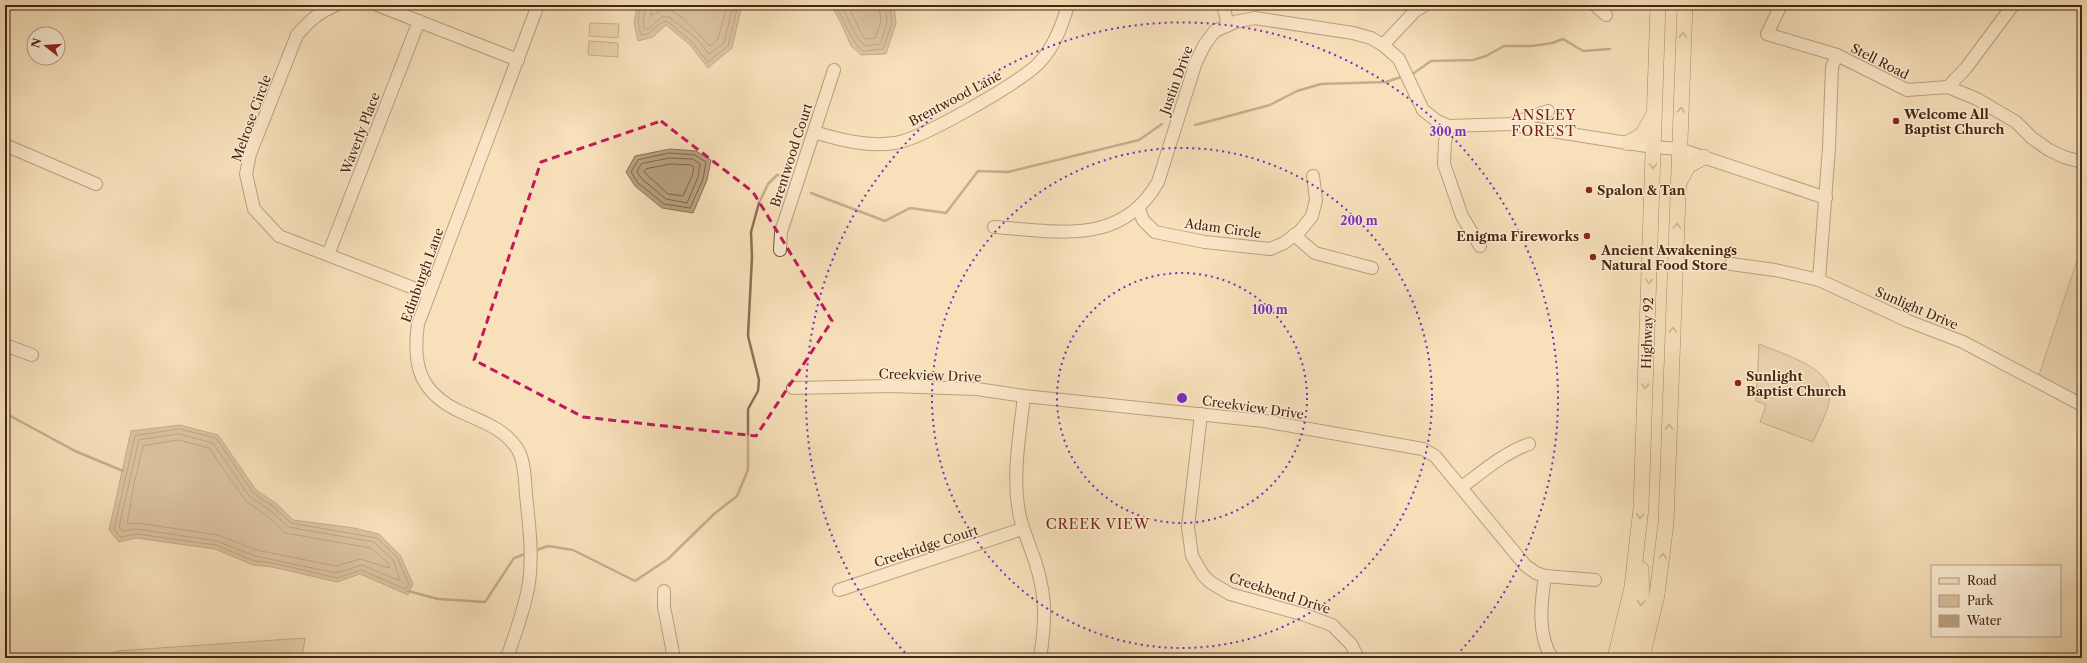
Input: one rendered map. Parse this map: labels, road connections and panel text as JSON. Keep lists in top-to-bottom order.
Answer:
{
  "streets": {
    "main road": ["Highway 92"],
    "street": [
      "Stell Road",
      "Justin Drive",
      "Brentwood Lane",
      "Melrose Circle",
      "Waverly Place",
      "Brentwood Court",
      "Adam Circle",
      "Edinburgh Lane",
      "Sunlight Drive",
      "Creekview Drive",
      "Creekridge Court",
      "Creekbend Drive"
    ]
  },
  "crossings": [
    ["Justin Drive", "Adam Circle"],
    ["Justin Drive", "Highway 92"],
    ["Brentwood Lane", "Brentwood Court"],
    ["Melrose Circle", "Waverly Place"],
    ["Melrose Circle", "Edinburgh Lane"],
    ["Creekview Drive", "Creekbend Drive"]
  ],
  "districts": ["ANSLEY FOREST", "CREEK VIEW"],
  "places": [
    "Welcome All Baptist Church",
    "Spalon & Tan",
    "Enigma Fireworks",
    "Ancient Awakenings Natural Food Store",
    "Sunlight Baptist Church"
  ],
  "legend": ["Road", "Park", "Water"],
  "north": "left",
  "rings": ["300 m", "200 m", "100 m"]
}
